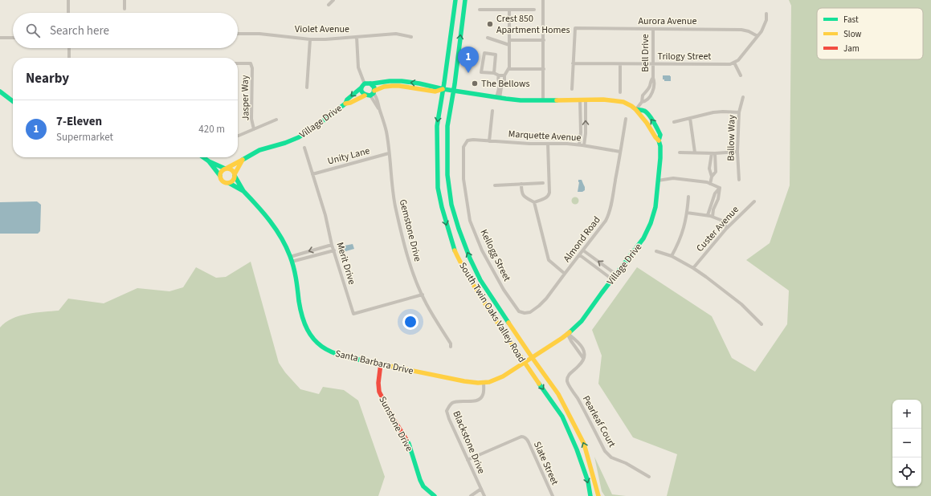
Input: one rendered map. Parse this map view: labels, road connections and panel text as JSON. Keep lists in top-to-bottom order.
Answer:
{
  "streets": {
    "street": [
      "Aurora Avenue",
      "Violet Avenue",
      "Bell Drive",
      "Trilogy Street",
      "Jasper Way",
      "Village Drive",
      "Marquette Avenue",
      "Ballow Way",
      "Unity Lane",
      "Custer Avenue",
      "Gemstone Drive",
      "Almond Road",
      "Kellogg Street",
      "Merit Drive",
      "South Twin Oaks Valley Road",
      "Santa Barbara Drive",
      "Pearleaf Court",
      "Sunstone Drive",
      "Blackstone Drive",
      "Slate Street"
    ]
  },
  "crossings": [
    ["Aurora Avenue", "Bell Drive"],
    ["Aurora Avenue", "Trilogy Street"],
    ["Bell Drive", "Trilogy Street"],
    ["Village Drive", "Gemstone Drive"],
    ["Village Drive", "South Twin Oaks Valley Road"],
    ["Village Drive", "Santa Barbara Drive"],
    ["Marquette Avenue", "Almond Road"],
    ["Marquette Avenue", "Kellogg Street"],
    ["Unity Lane", "Gemstone Drive"],
    ["Unity Lane", "Merit Drive"],
    ["Gemstone Drive", "Merit Drive"],
    ["Almond Road", "Kellogg Street"],
    ["South Twin Oaks Valley Road", "Santa Barbara Drive"],
    ["Santa Barbara Drive", "Sunstone Drive"],
    ["Santa Barbara Drive", "Blackstone Drive"],
    ["Blackstone Drive", "Slate Street"]
  ],
  "places": ["Crest 850 Apartment Homes", "The Bellows"],
  "legend": ["Fast", "Slow", "Jam"],
  "page": {
    "search": "Search here",
    "pins": "1",
    "heading": "Nearby",
    "list": [
      {
        "mark": "1",
        "name": "7-Eleven",
        "note": "Supermarket",
        "value": "420 m"
      }
    ],
    "map_buttons": ["+", "−"]
  }
}
